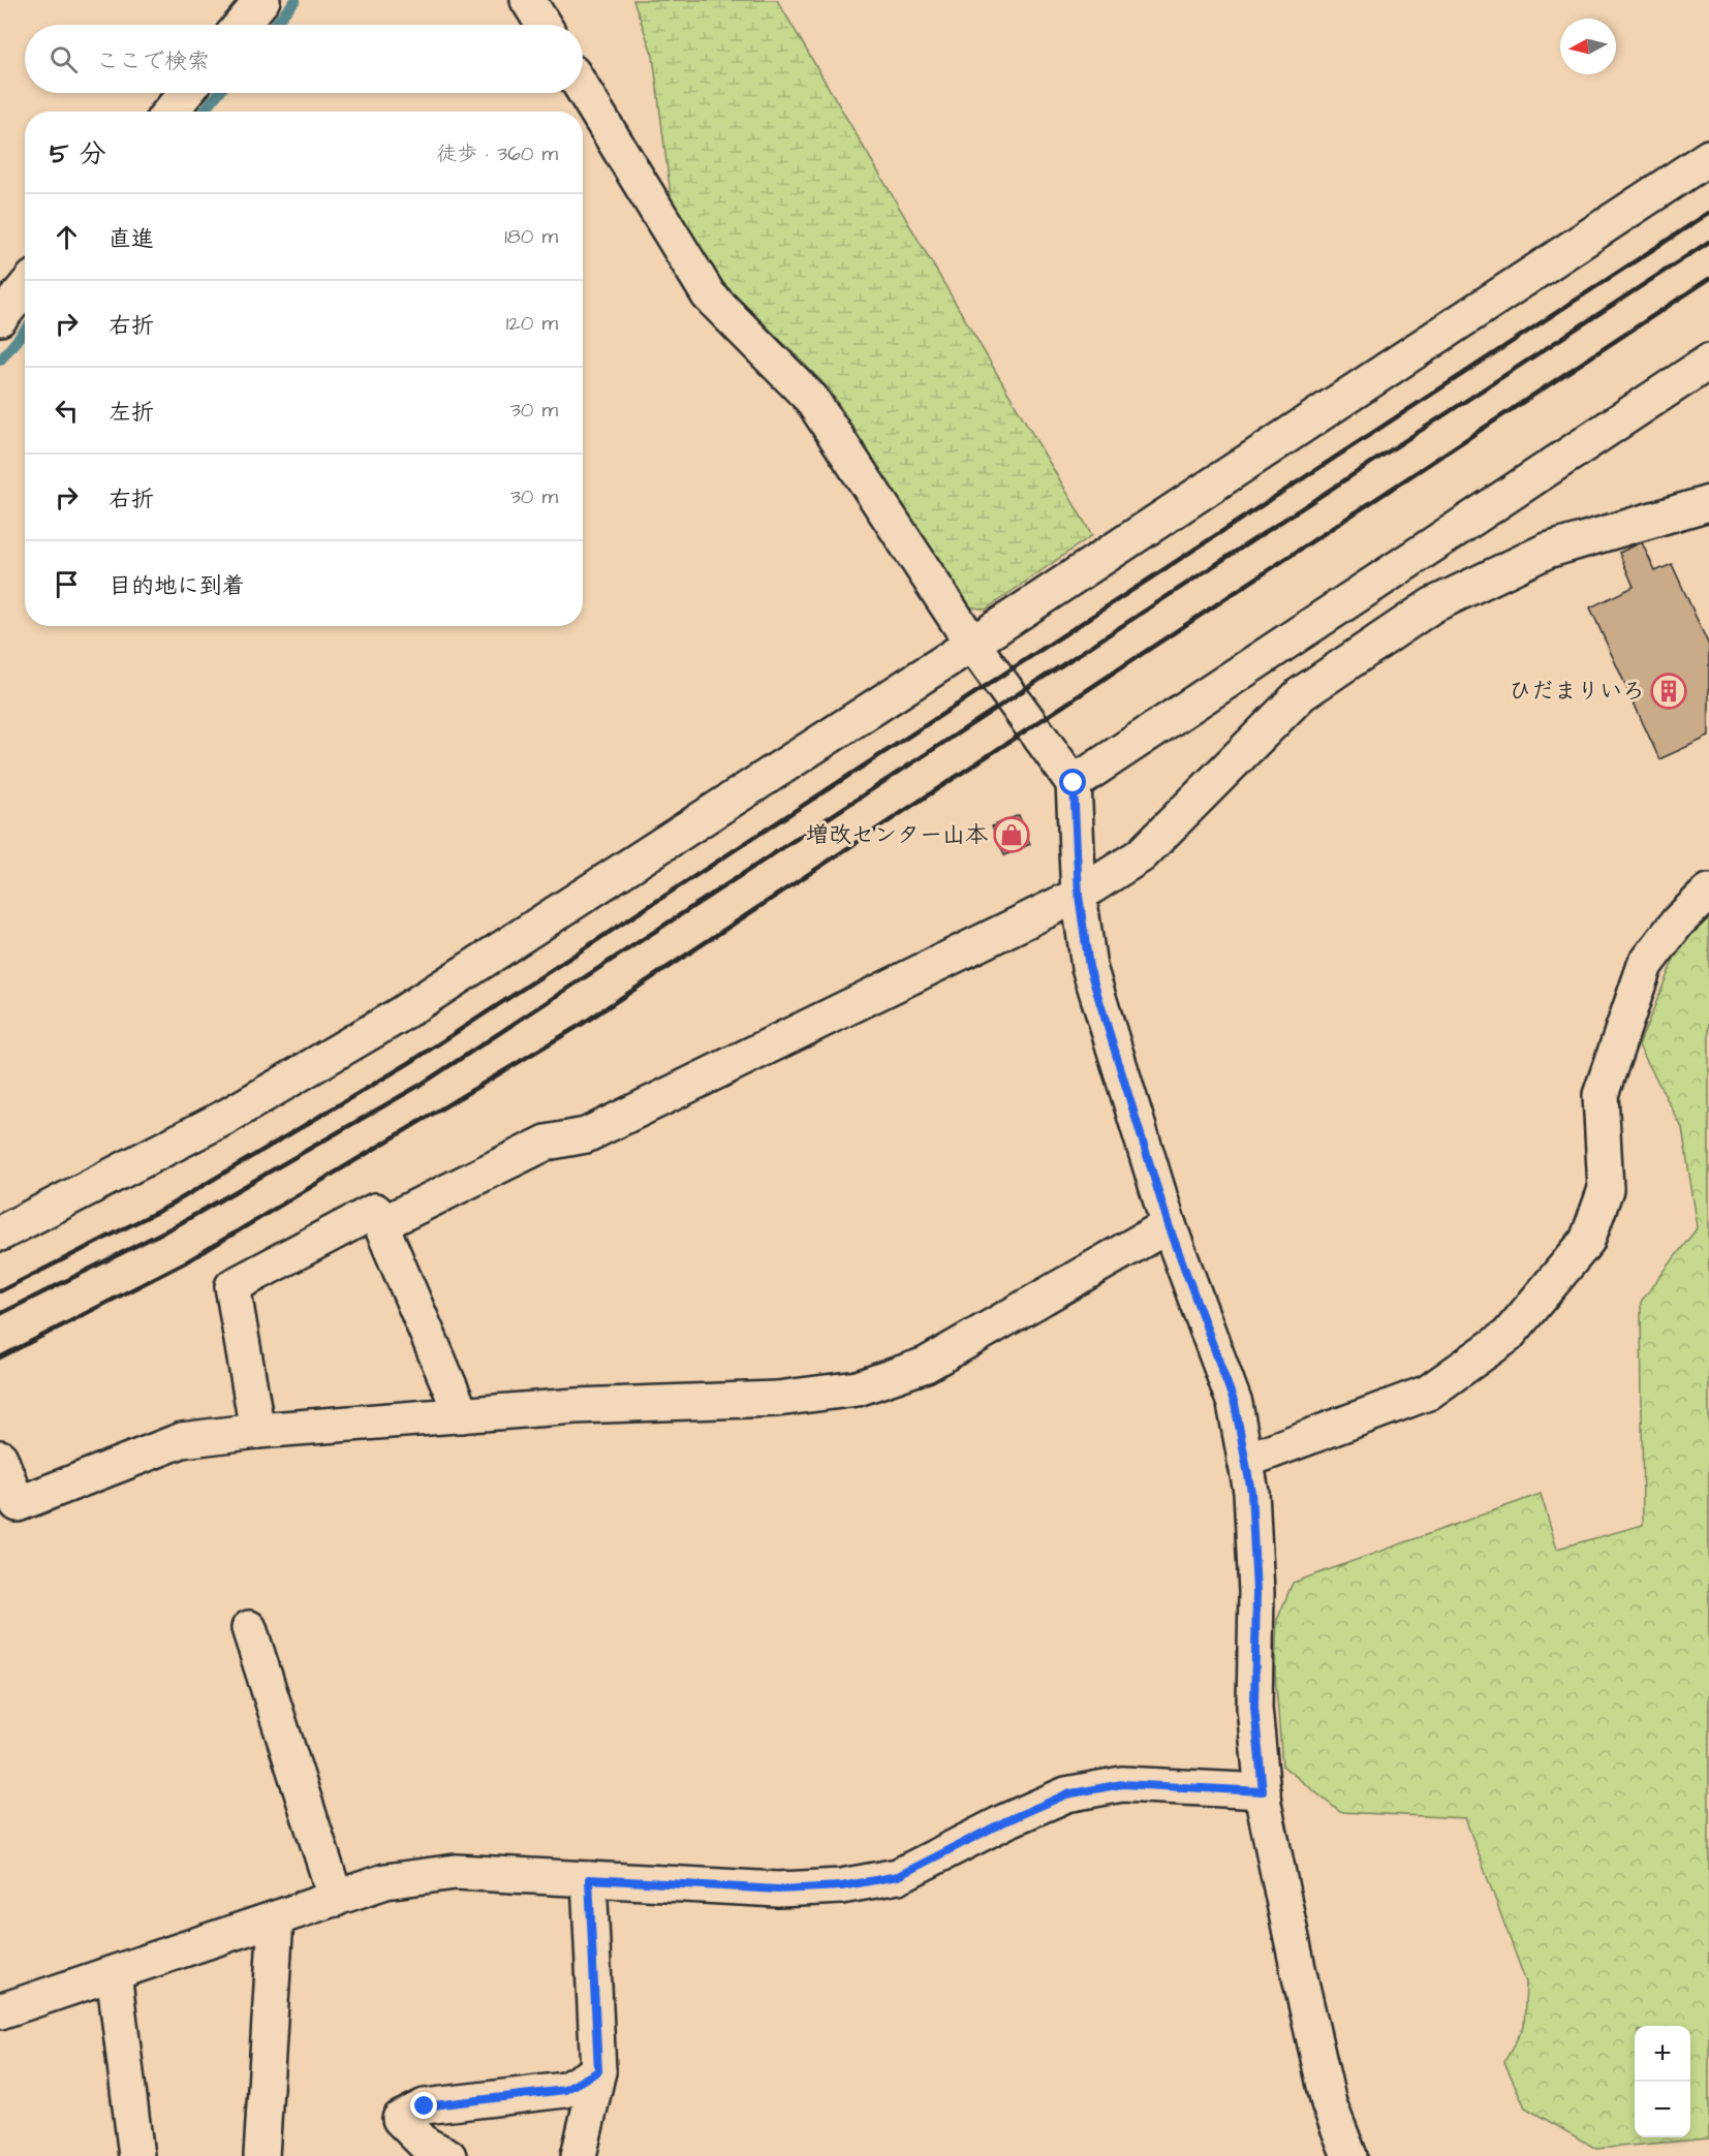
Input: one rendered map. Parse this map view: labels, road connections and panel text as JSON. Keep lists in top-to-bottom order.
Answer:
{
  "places": {
    "building": ["ひだまりいろ"],
    "shop": ["増改センター山本"]
  },
  "north": "left",
  "page": {
    "search": "ここで検索",
    "heading": ["5 分", "徒歩 · 360 m"],
    "list": [
      ["直進", "180 m"],
      ["右折", "120 m"],
      ["左折", "30 m"],
      ["右折", "30 m"],
      "目的地に到着"
    ],
    "map_buttons": ["+", "−"]
  }
}
